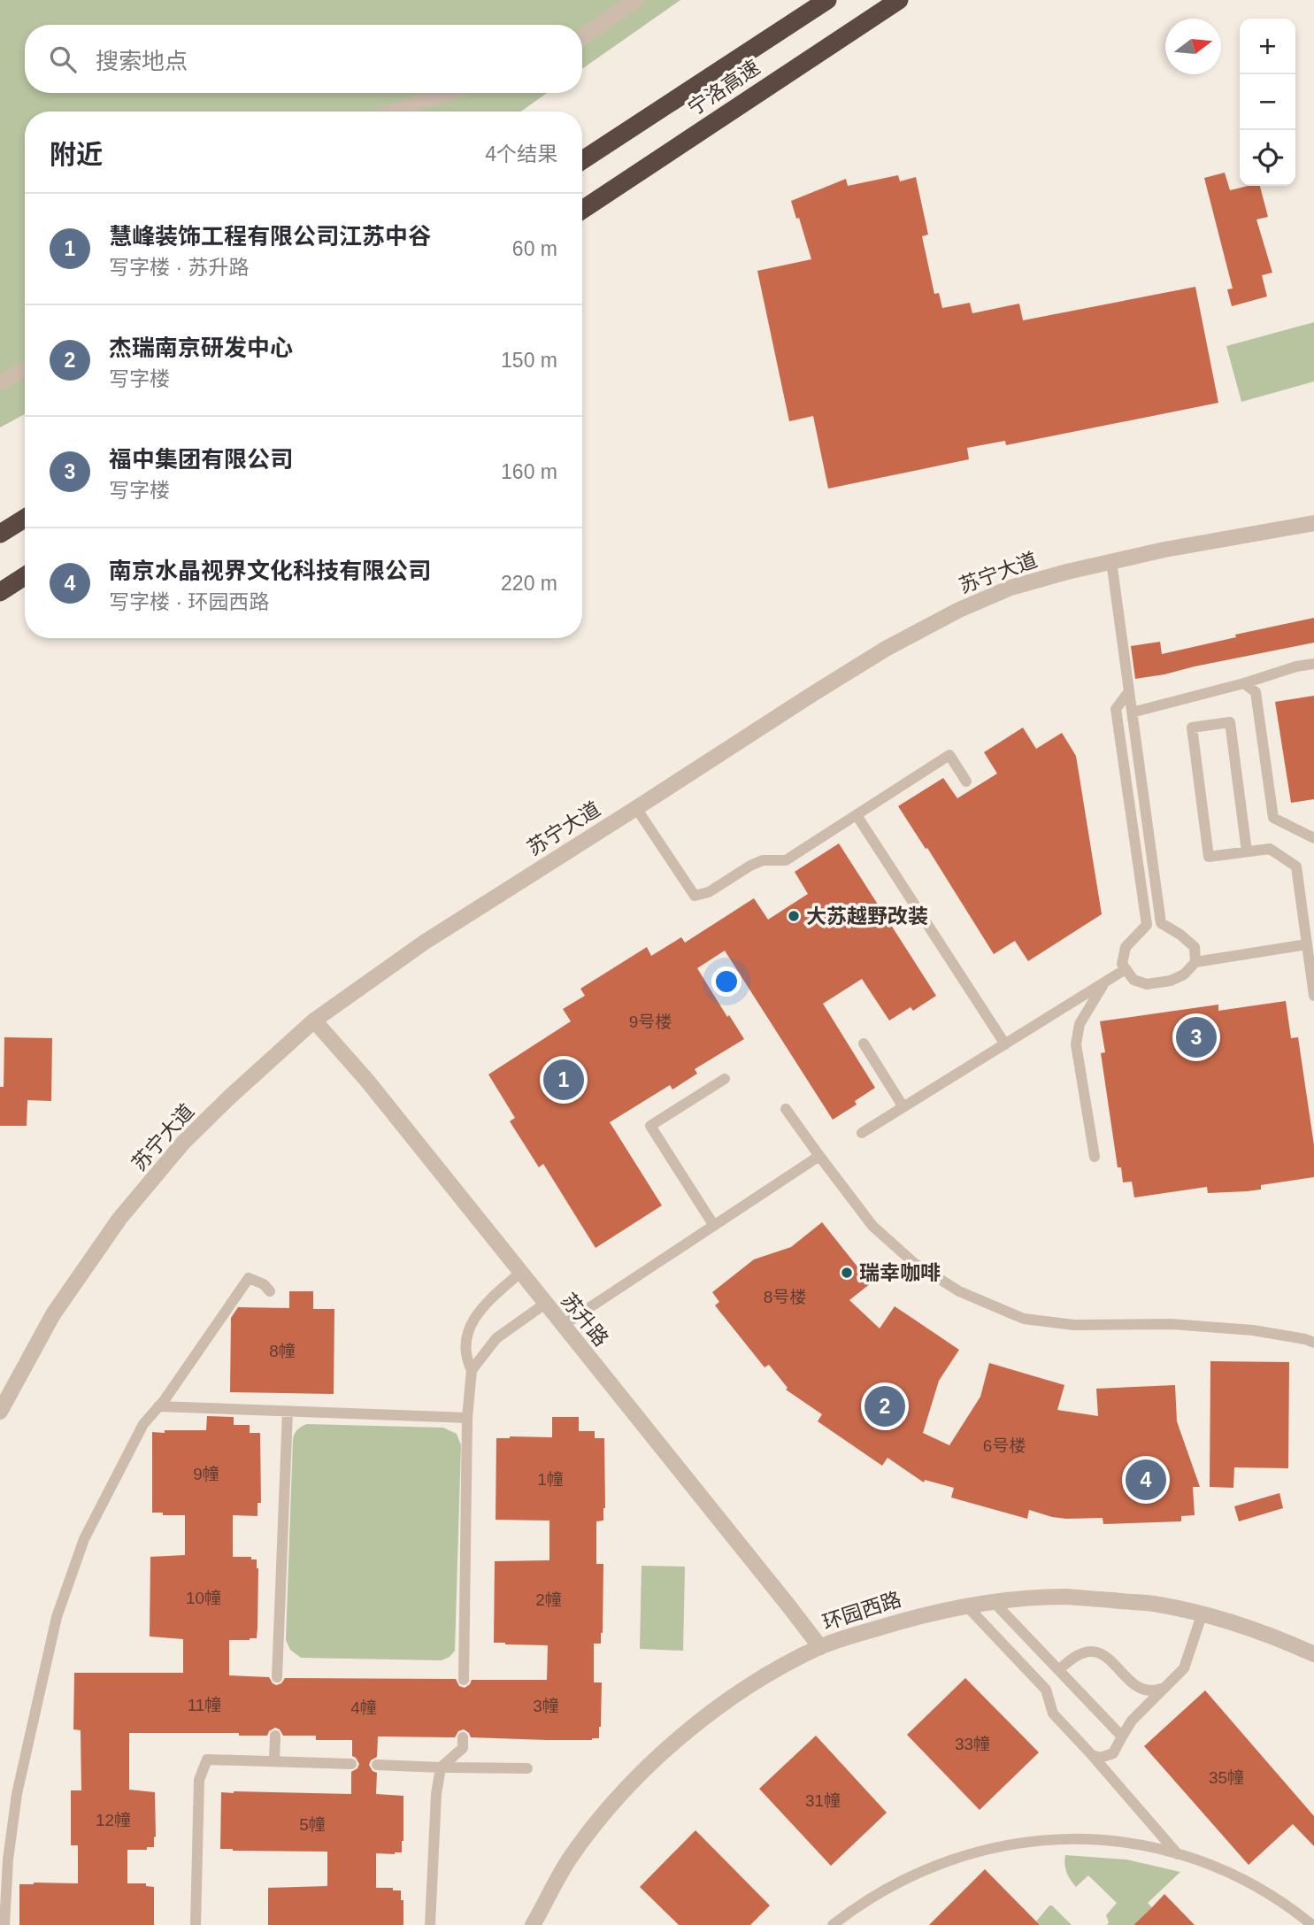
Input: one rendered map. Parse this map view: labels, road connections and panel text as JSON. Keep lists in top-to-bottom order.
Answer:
{
  "streets": {
    "highway": ["宁洛高速"],
    "street": ["苏宁大道", "苏升路", "环园西路"]
  },
  "crossings": [
    ["苏宁大道", "苏升路"],
    ["苏升路", "环园西路"]
  ],
  "places": ["大苏越野改装", "瑞幸咖啡"],
  "house_numbers": [
    "9号楼",
    "8号楼",
    "8幢",
    "6号楼",
    "9幢",
    "1幢",
    "10幢",
    "2幢",
    "11幢",
    "3幢",
    "4幢",
    "33幢",
    "35幢",
    "31幢",
    "12幢",
    "5幢"
  ],
  "north": "right",
  "page": {
    "map_buttons": ["+", "−"],
    "search": "搜索地点",
    "heading": ["附近", "4个结果"],
    "list": [
      {
        "mark": "1",
        "name": "慧峰装饰工程有限公司江苏中谷",
        "note": "写字楼 · 苏升路",
        "value": "60 m"
      },
      {
        "mark": "2",
        "name": "杰瑞南京研发中心",
        "note": "写字楼",
        "value": "150 m"
      },
      {
        "mark": "3",
        "name": "福中集团有限公司",
        "note": "写字楼",
        "value": "160 m"
      },
      {
        "mark": "4",
        "name": "南京水晶视界文化科技有限公司",
        "note": "写字楼 · 环园西路",
        "value": "220 m"
      }
    ],
    "pins": [
      "3",
      "1",
      "2",
      "4"
    ]
  }
}
